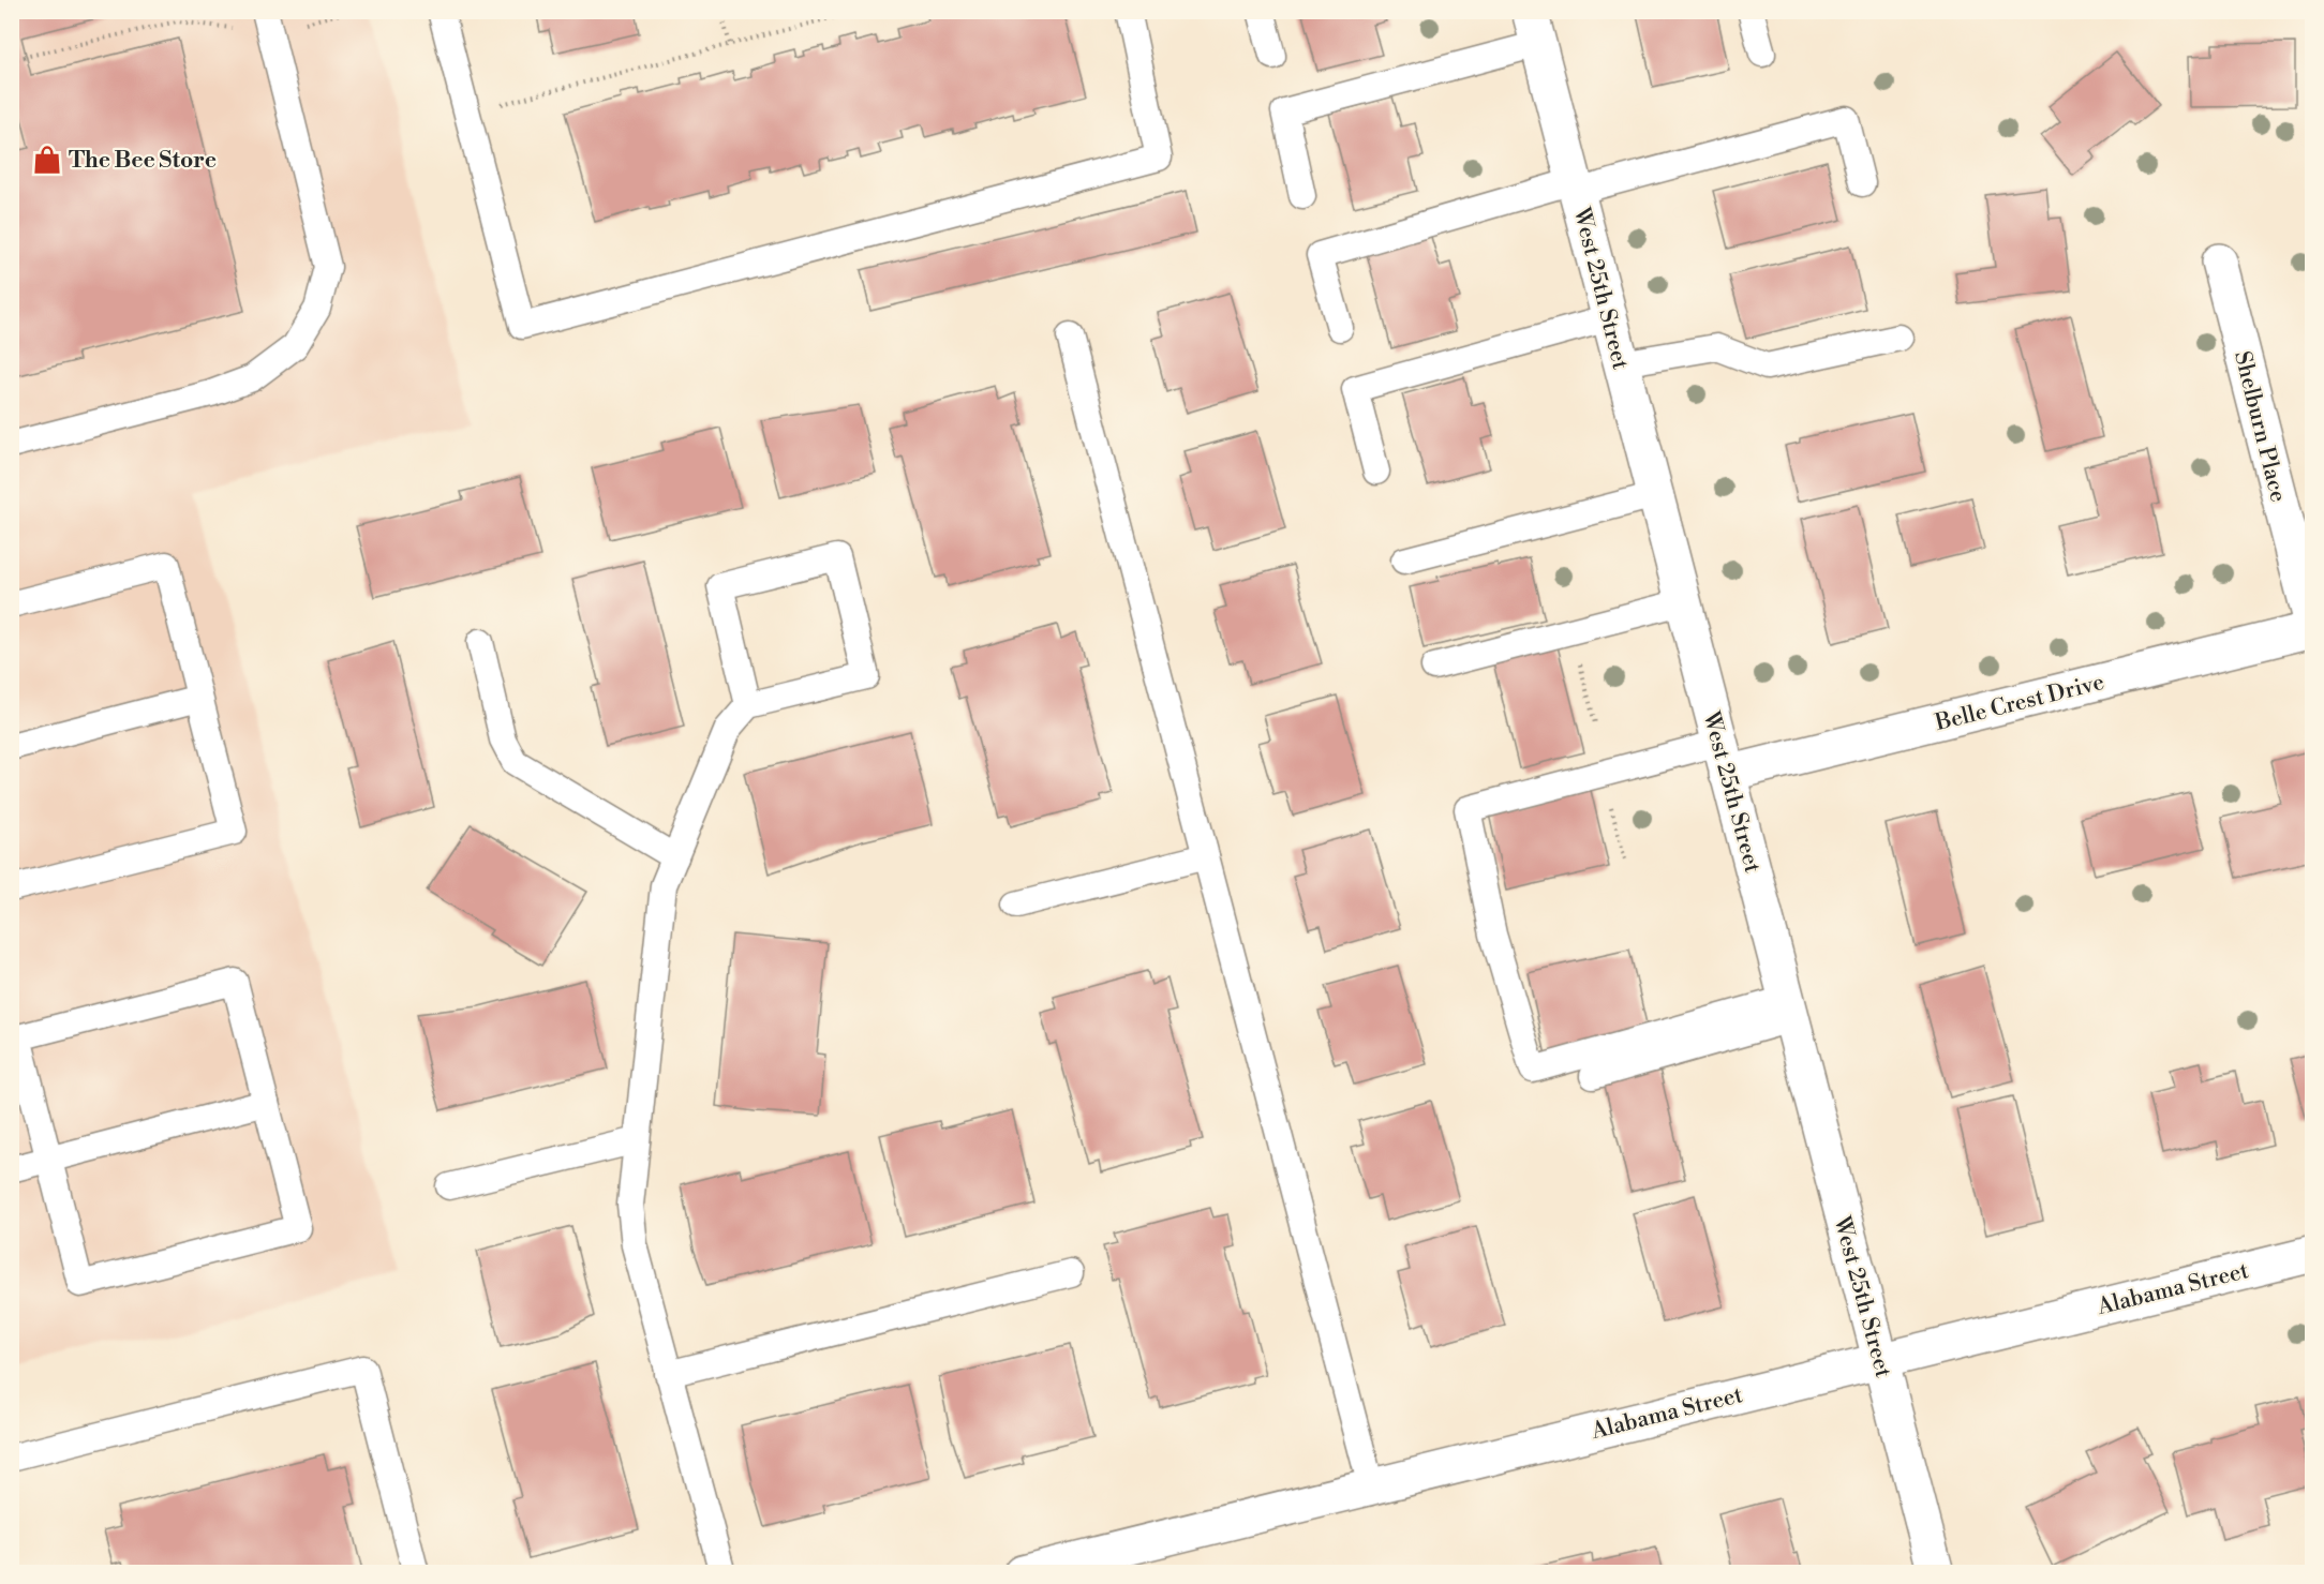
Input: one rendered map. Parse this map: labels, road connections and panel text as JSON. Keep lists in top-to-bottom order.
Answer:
{
  "streets": {
    "street": [
      "West 25th Street",
      "Shelburn Place",
      "Belle Crest Drive",
      "Alabama Street"
    ]
  },
  "crossings": [
    ["West 25th Street", "Belle Crest Drive"],
    ["West 25th Street", "Alabama Street"],
    ["Shelburn Place", "Belle Crest Drive"]
  ],
  "places": {
    "shop": ["The Bee Store"]
  }
}
